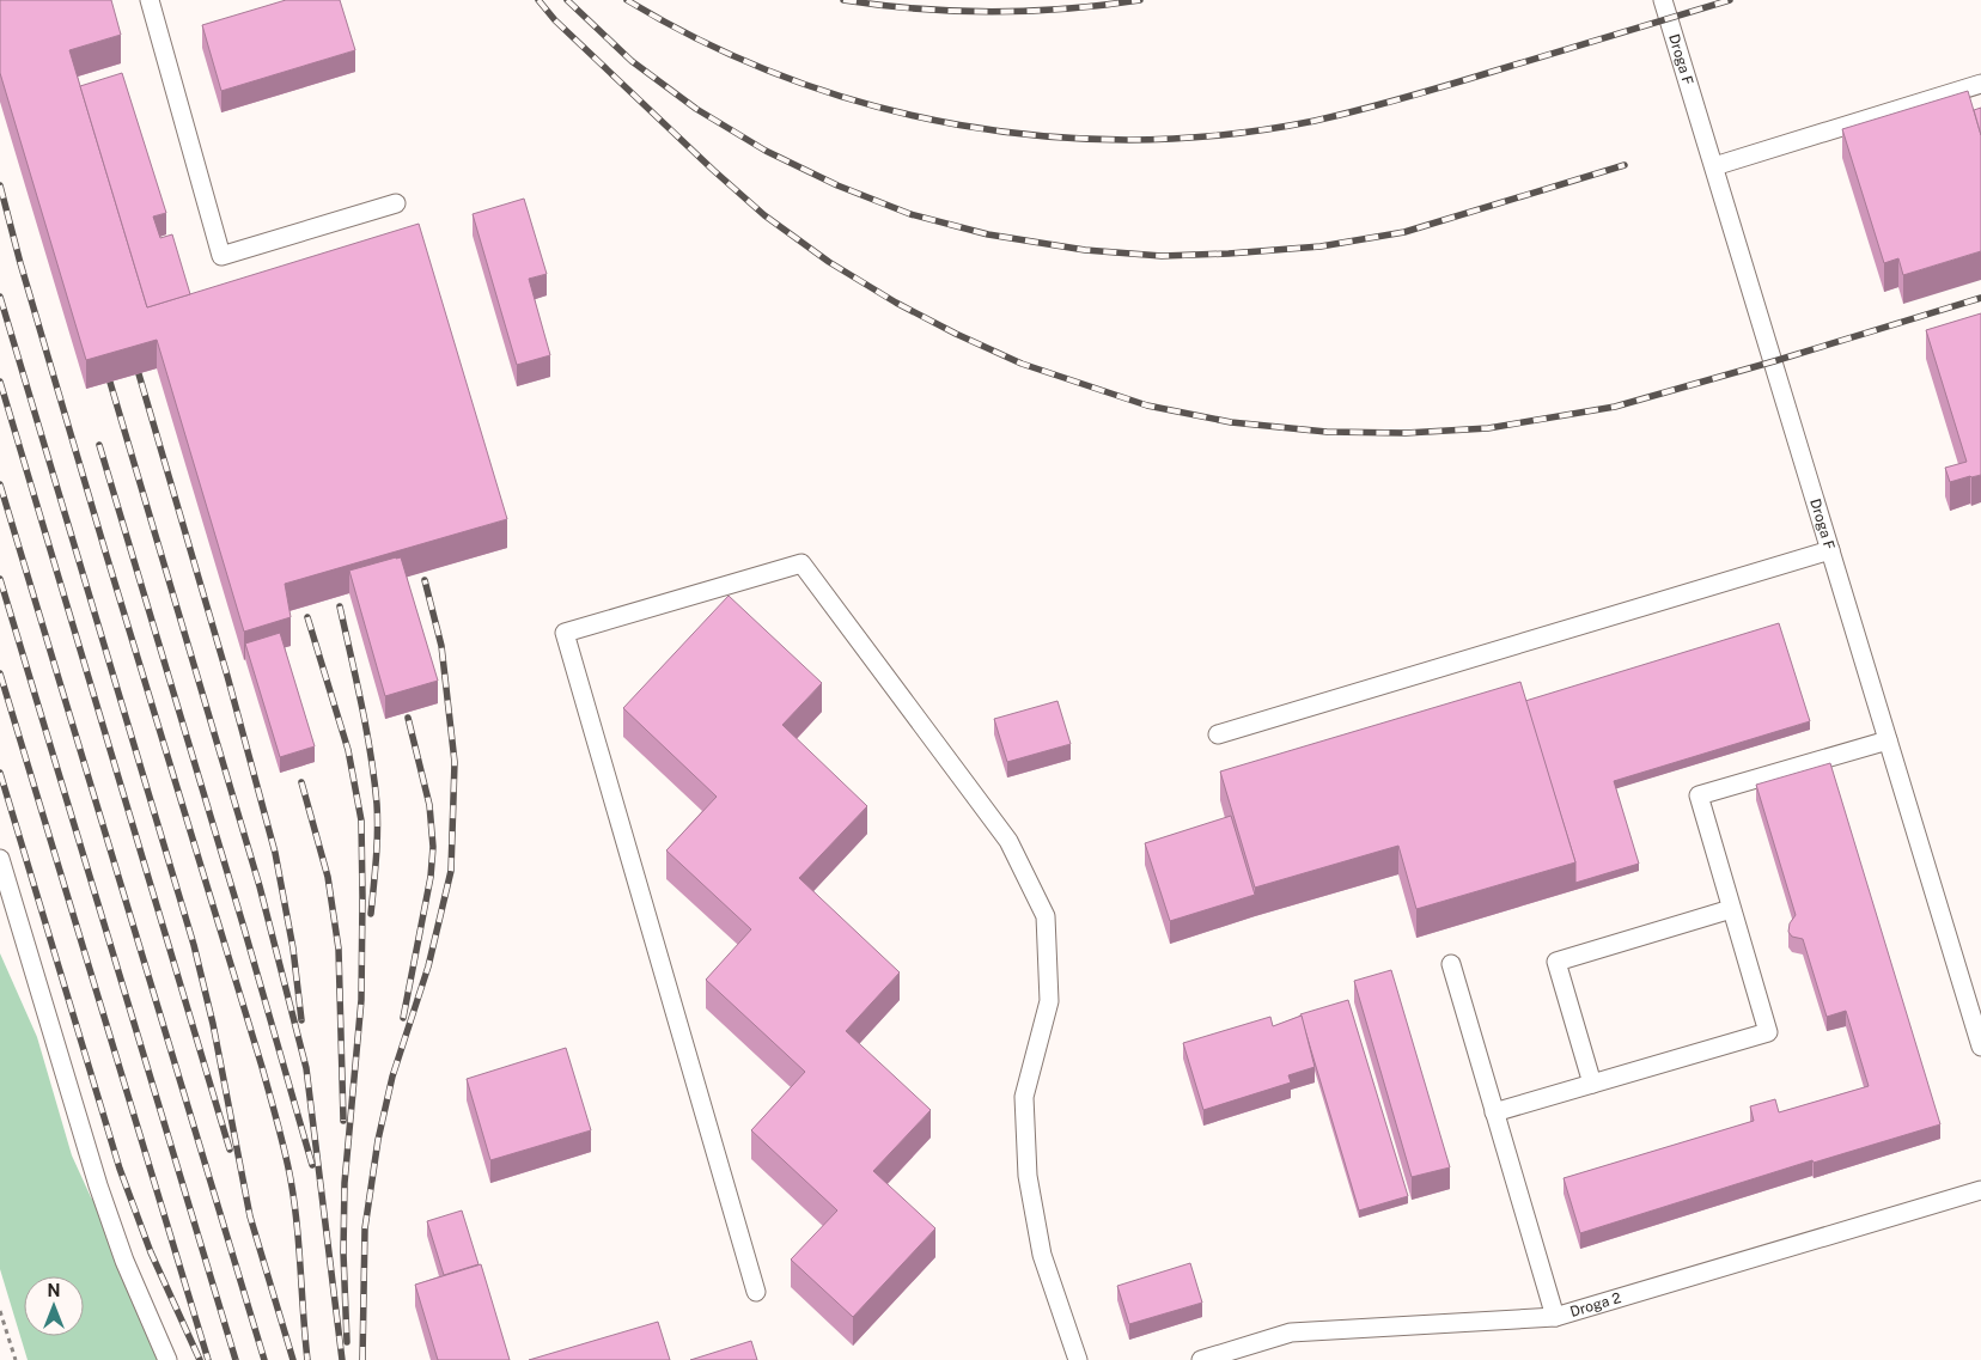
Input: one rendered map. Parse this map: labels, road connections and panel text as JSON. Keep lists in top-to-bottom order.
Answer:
{
  "streets": {
    "lane": ["Droga F", "Droga 2"]
  },
  "north": "top"
}
